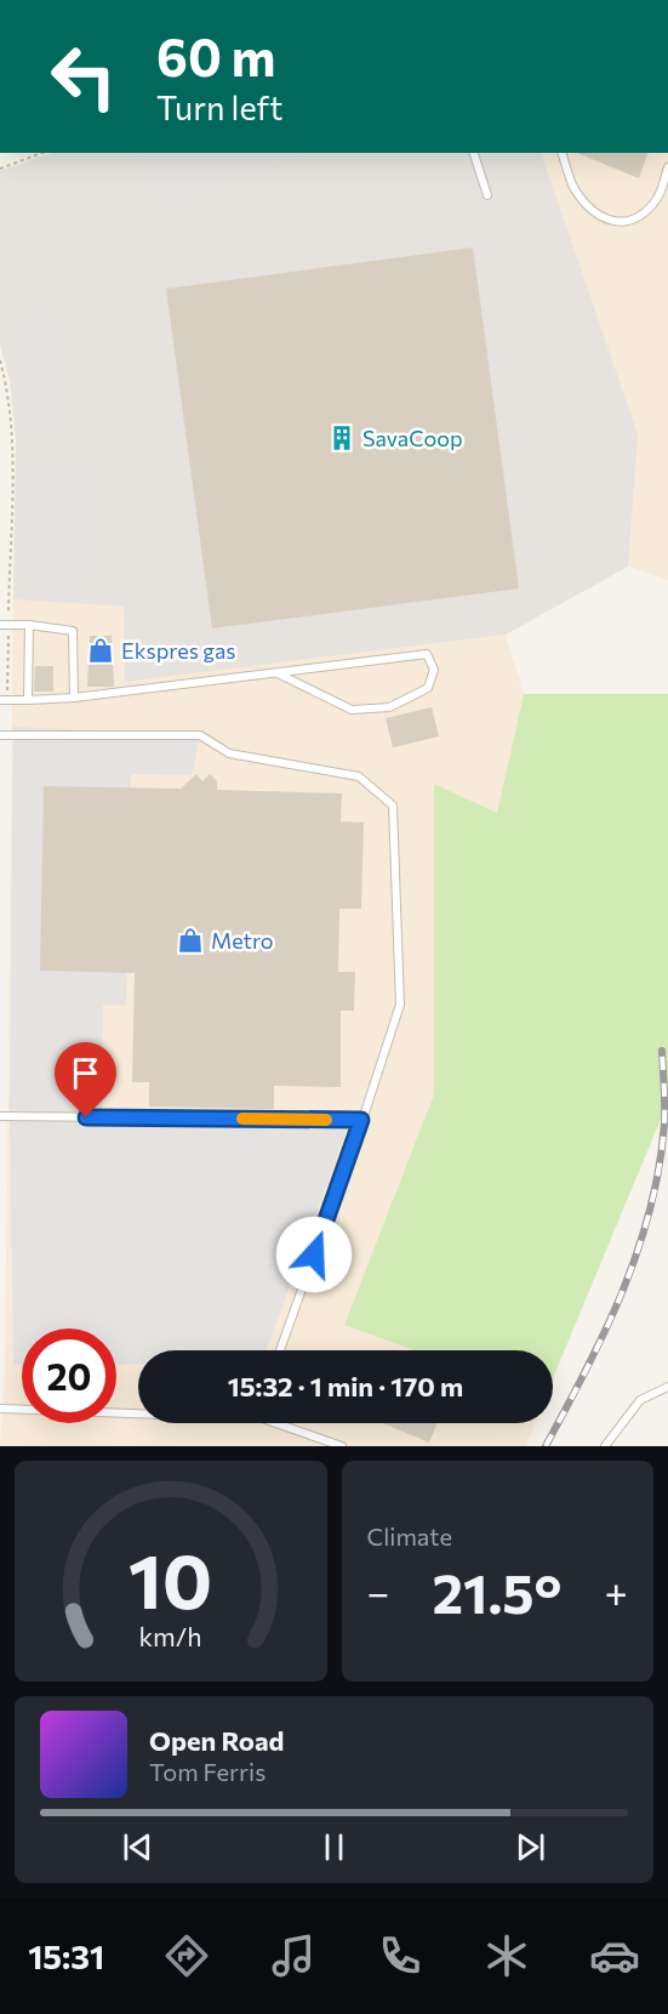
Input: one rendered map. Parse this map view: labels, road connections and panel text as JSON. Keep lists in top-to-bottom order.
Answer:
{
  "places": {
    "building": ["SavaCoop"],
    "shop": ["Ekspres gas", "Metro"]
  },
  "page": {
    "turn": ["60 m", "Turn left"],
    "limit": "20",
    "trip": "15:32 · 1 min · 170 m",
    "tile": "Climate",
    "heat": ["−", "21.5°", "+"],
    "song": ["Open Road", "Tom Ferris"],
    "tabs": "15:31",
    "gauge": ["10", "km/h"]
  }
}
